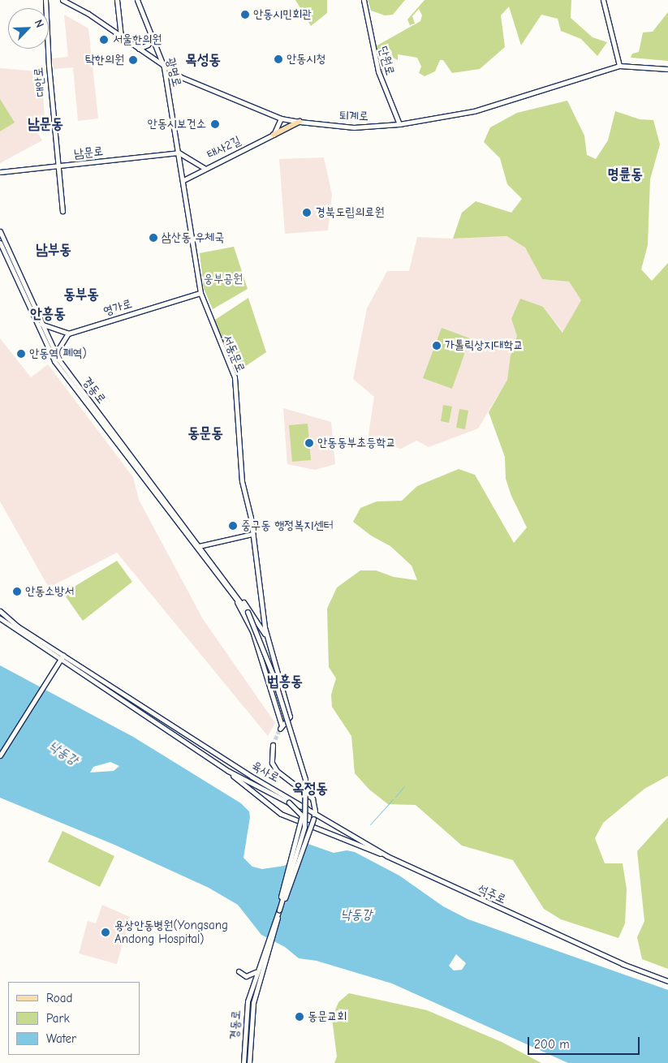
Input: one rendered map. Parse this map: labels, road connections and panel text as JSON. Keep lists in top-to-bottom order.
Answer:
{
  "streets": {
    "street": [
      "단원로",
      "광명로",
      "대안로",
      "퇴계로",
      "태사2길",
      "남문로",
      "영가로",
      "서동문로",
      "경동로",
      "육사로",
      "석주로"
    ]
  },
  "crossings": [
    ["단원로", "퇴계로"],
    ["광명로", "퇴계로"],
    ["광명로", "남문로"],
    ["광명로", "서동문로"],
    ["대안로", "남문로"],
    ["태사2길", "서동문로"],
    ["남문로", "서동문로"],
    ["영가로", "서동문로"],
    ["육사로", "석주로"]
  ],
  "districts": [
    "목성동",
    "남문동",
    "명륜동",
    "남부동",
    "동부동",
    "안흥동",
    "동문동",
    "법흥동",
    "옥정동"
  ],
  "water": ["낙동강"],
  "parks": ["웅부공원"],
  "places": [
    "안동시민회관",
    "서울한의원",
    "안동시청",
    "탁한의원",
    "안동시보건소",
    "경북도립의료원",
    "삼산동 우체국",
    "가톨릭상지대학교",
    "안동역(폐역)",
    "안동동부초등학교",
    "중구동 행정복지센터",
    "안동소방서",
    "용상안동병원(Yongsang Andong Hospital)",
    "동문교회"
  ],
  "legend": ["Road", "Park", "Water"],
  "scale_bar": "200 m",
  "north": "top right"
}
